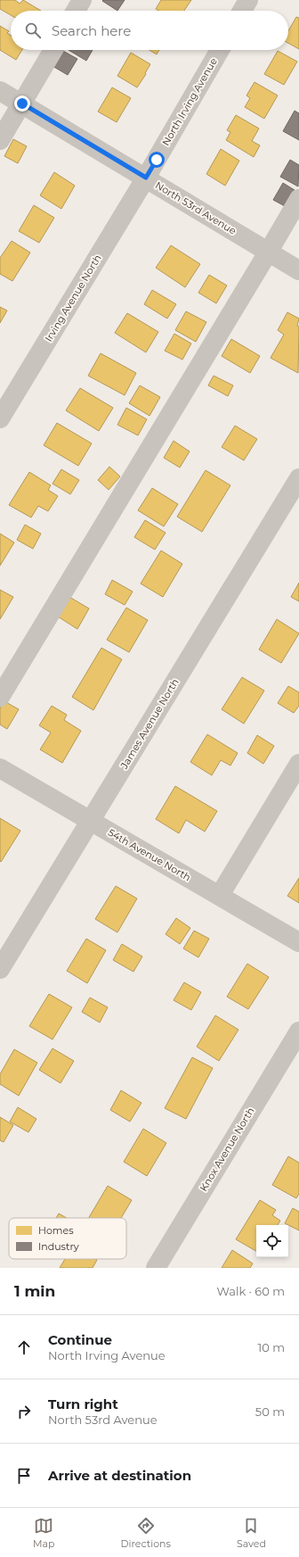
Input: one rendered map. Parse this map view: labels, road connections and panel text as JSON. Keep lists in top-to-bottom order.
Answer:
{
  "streets": {
    "street": [
      "North Irving Avenue",
      "North 53rd Avenue",
      "Irving Avenue North",
      "James Avenue North",
      "54th Avenue North",
      "Knox Avenue North"
    ]
  },
  "crossings": [
    ["North Irving Avenue", "North 53rd Avenue"],
    ["North Irving Avenue", "Irving Avenue North"],
    ["North 53rd Avenue", "Irving Avenue North"],
    ["James Avenue North", "54th Avenue North"]
  ],
  "legend": ["Homes", "Industry"],
  "page": {
    "search": "Search here",
    "heading": ["1 min", "Walk · 60 m"],
    "list": [
      ["Continue", "North Irving Avenue", "10 m"],
      ["Turn right", "North 53rd Avenue", "50 m"],
      "Arrive at destination"
    ],
    "nav": ["Map", "Directions", "Saved"]
  }
}
